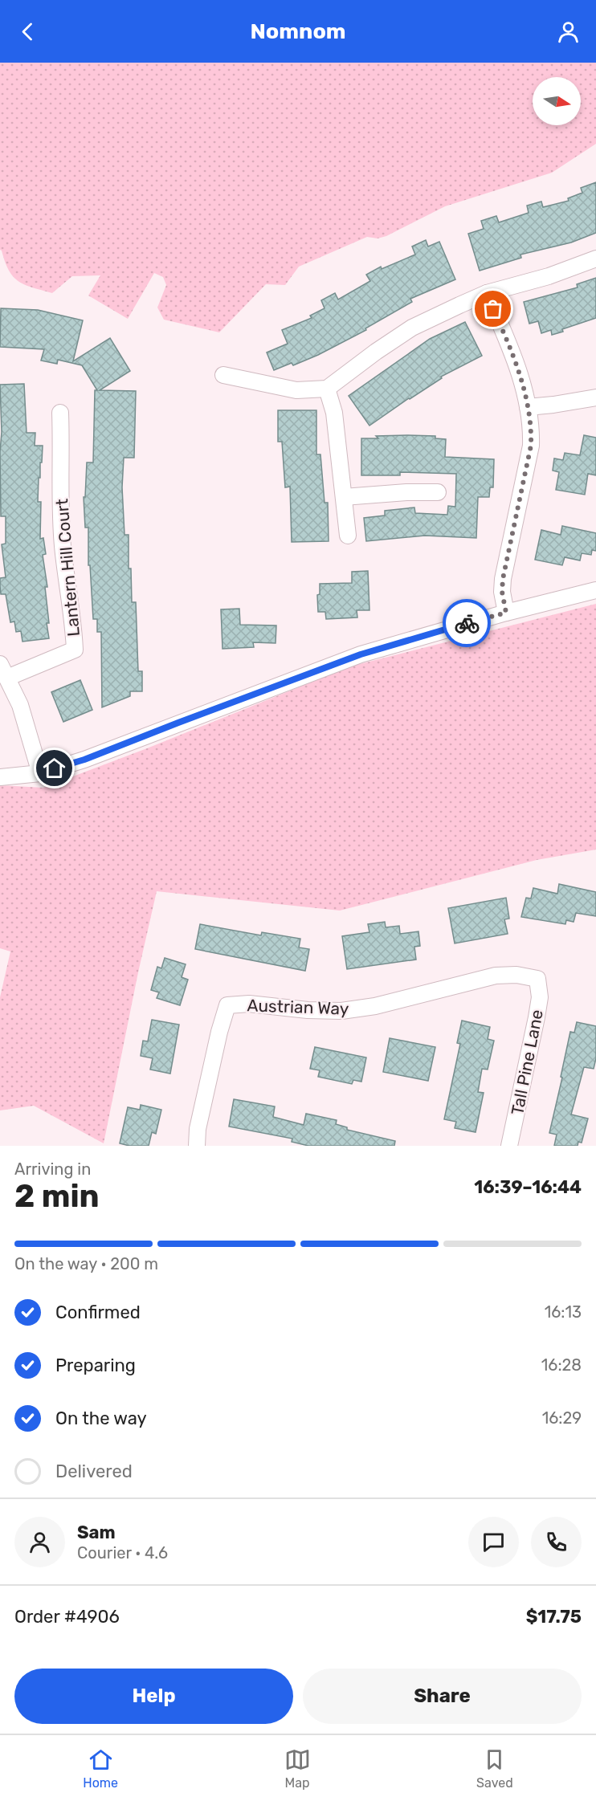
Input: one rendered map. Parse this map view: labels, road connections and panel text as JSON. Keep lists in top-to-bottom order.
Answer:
{
  "streets": {
    "street": ["Lantern Hill Court", "Austrian Way", "Tall Pine Lane"]
  },
  "crossings": [
    ["Austrian Way", "Tall Pine Lane"]
  ],
  "north": "right",
  "page": {
    "header": "Nomnom",
    "heading": ["2 min", "Arriving in", "16:39–16:44"],
    "panel": [
      "Sam",
      "Courier · 4.6",
      "Order #4906",
      "$17.75"
    ],
    "bar": "On the way · 200 m",
    "list": [
      ["Confirmed", "16:13"],
      ["Preparing", "16:28"],
      ["On the way", "16:29"],
      "Delivered"
    ],
    "buttons": ["Help", "Share"],
    "tabs": ["Home", "Map", "Saved"]
  }
}
